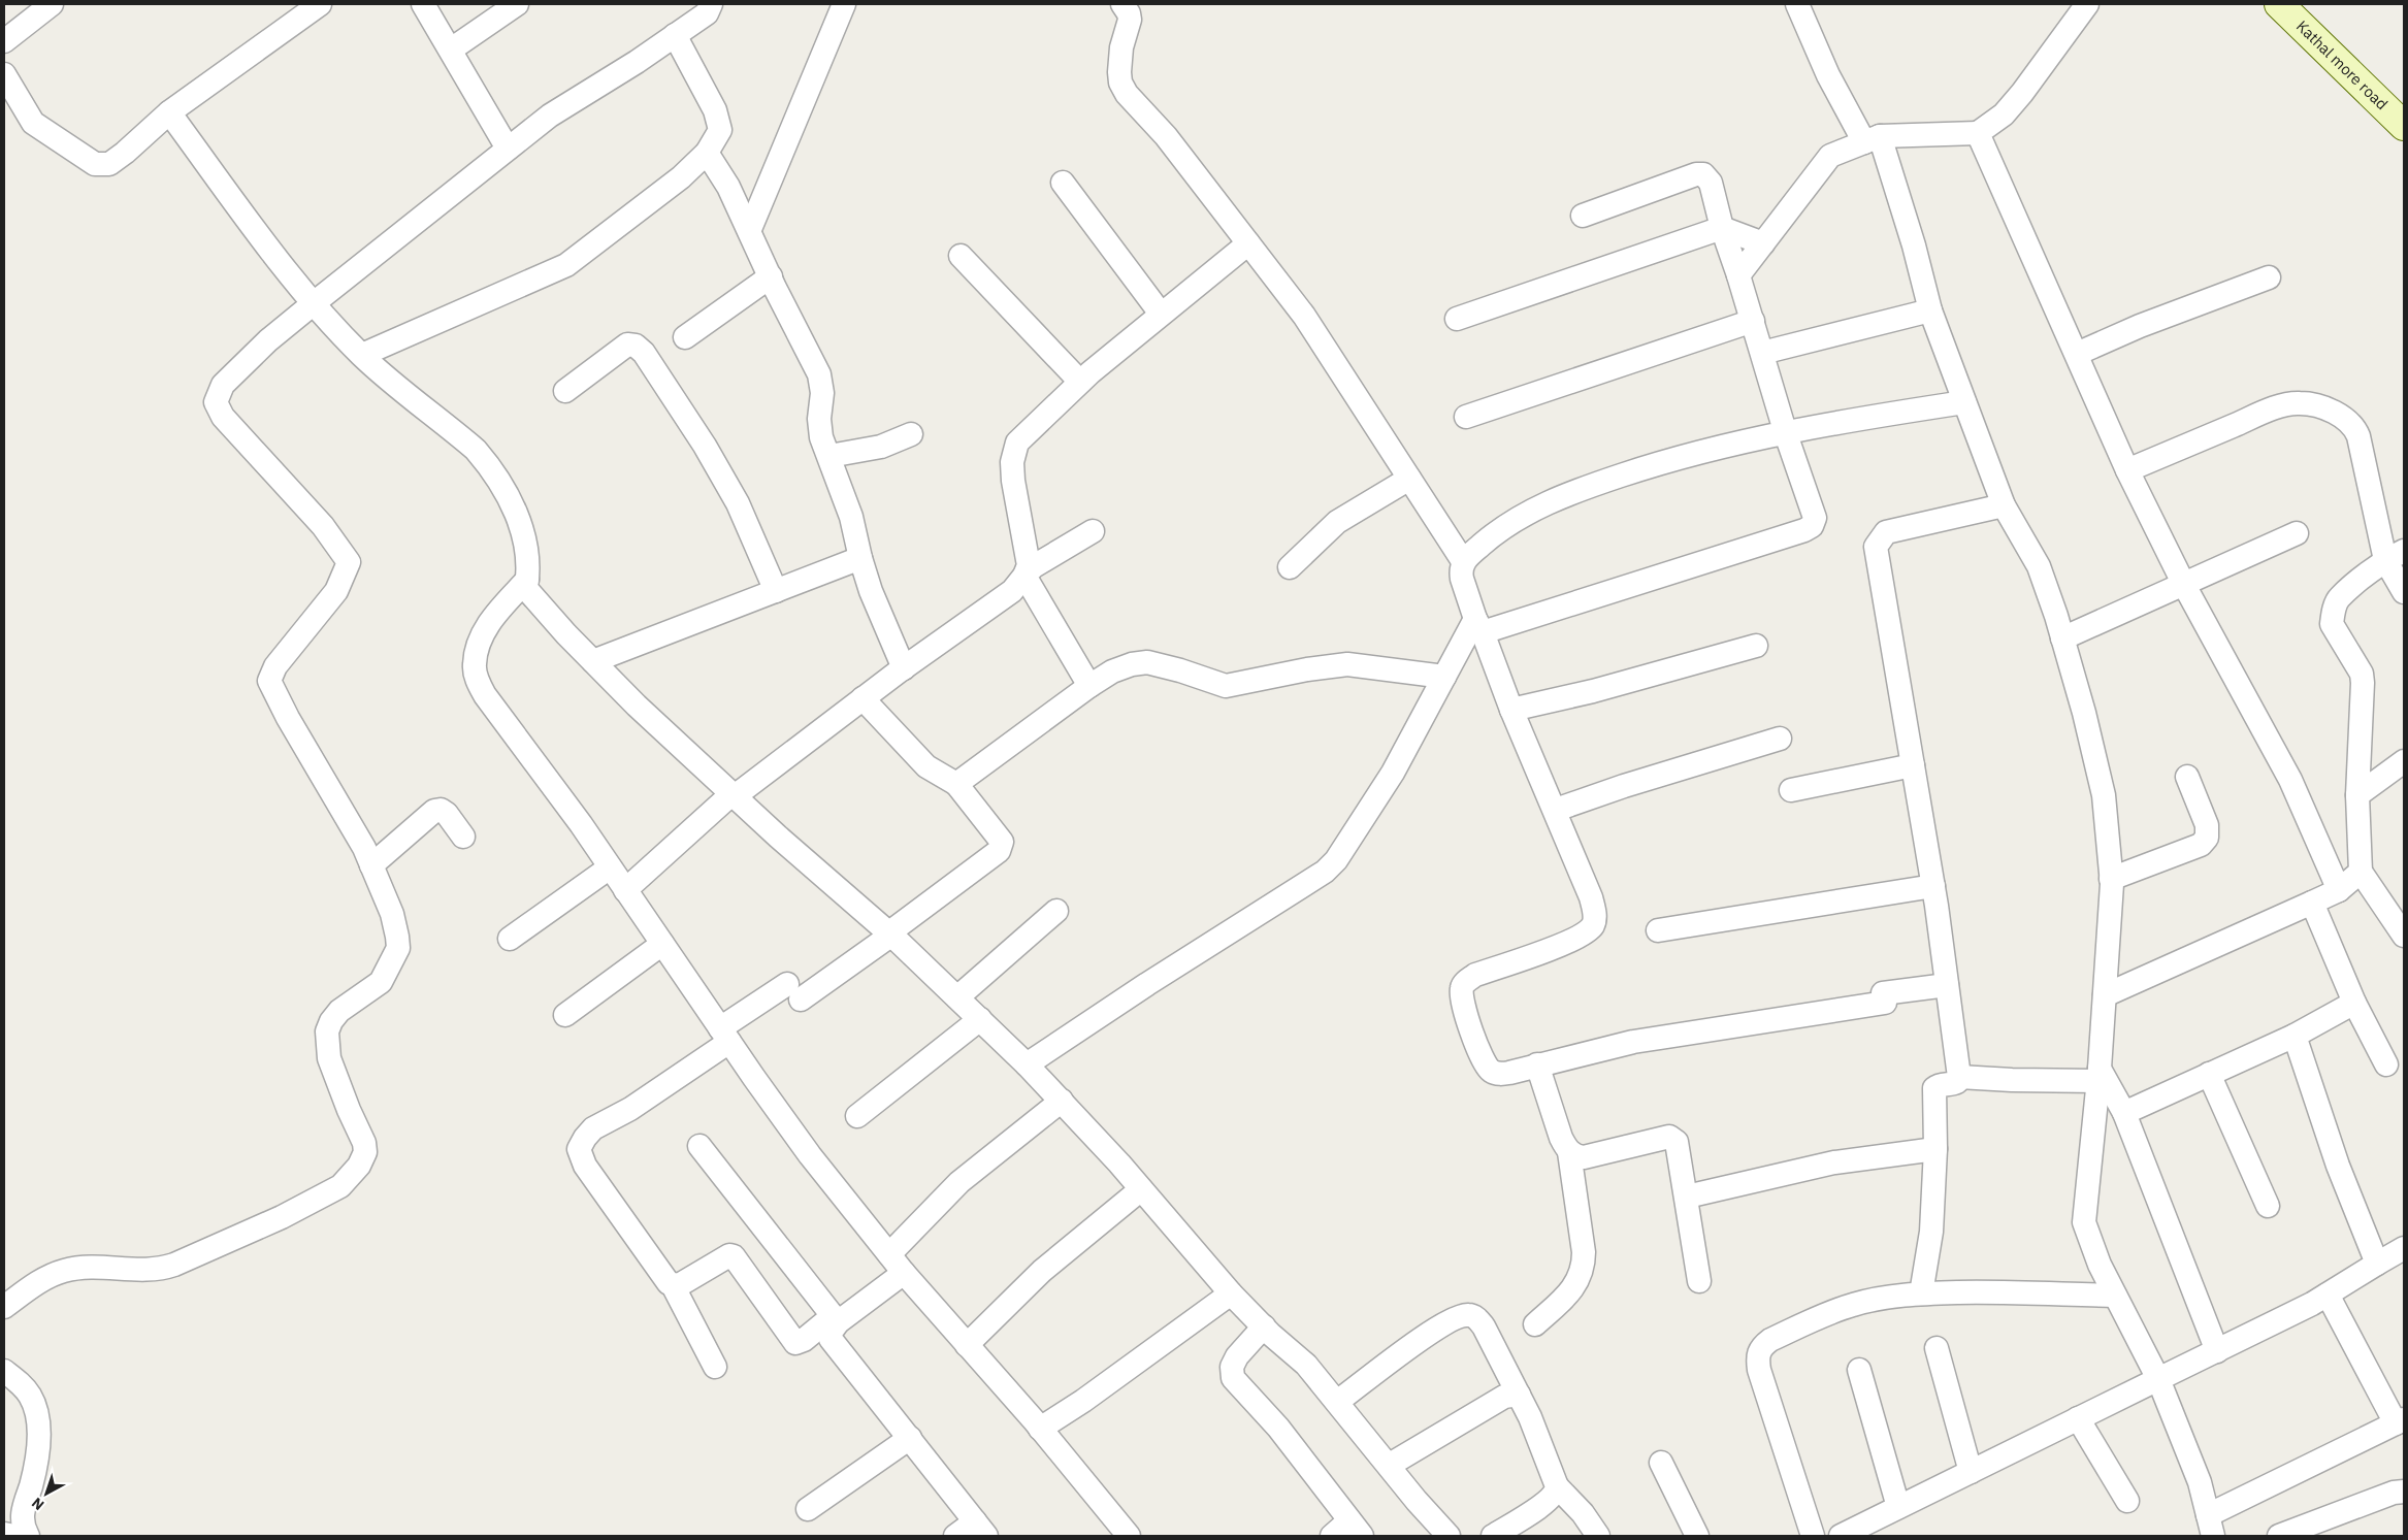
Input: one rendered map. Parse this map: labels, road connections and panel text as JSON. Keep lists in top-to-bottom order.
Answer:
{
  "streets": {
    "main road": ["Kathal more road"]
  },
  "north": "bottom left"
}
